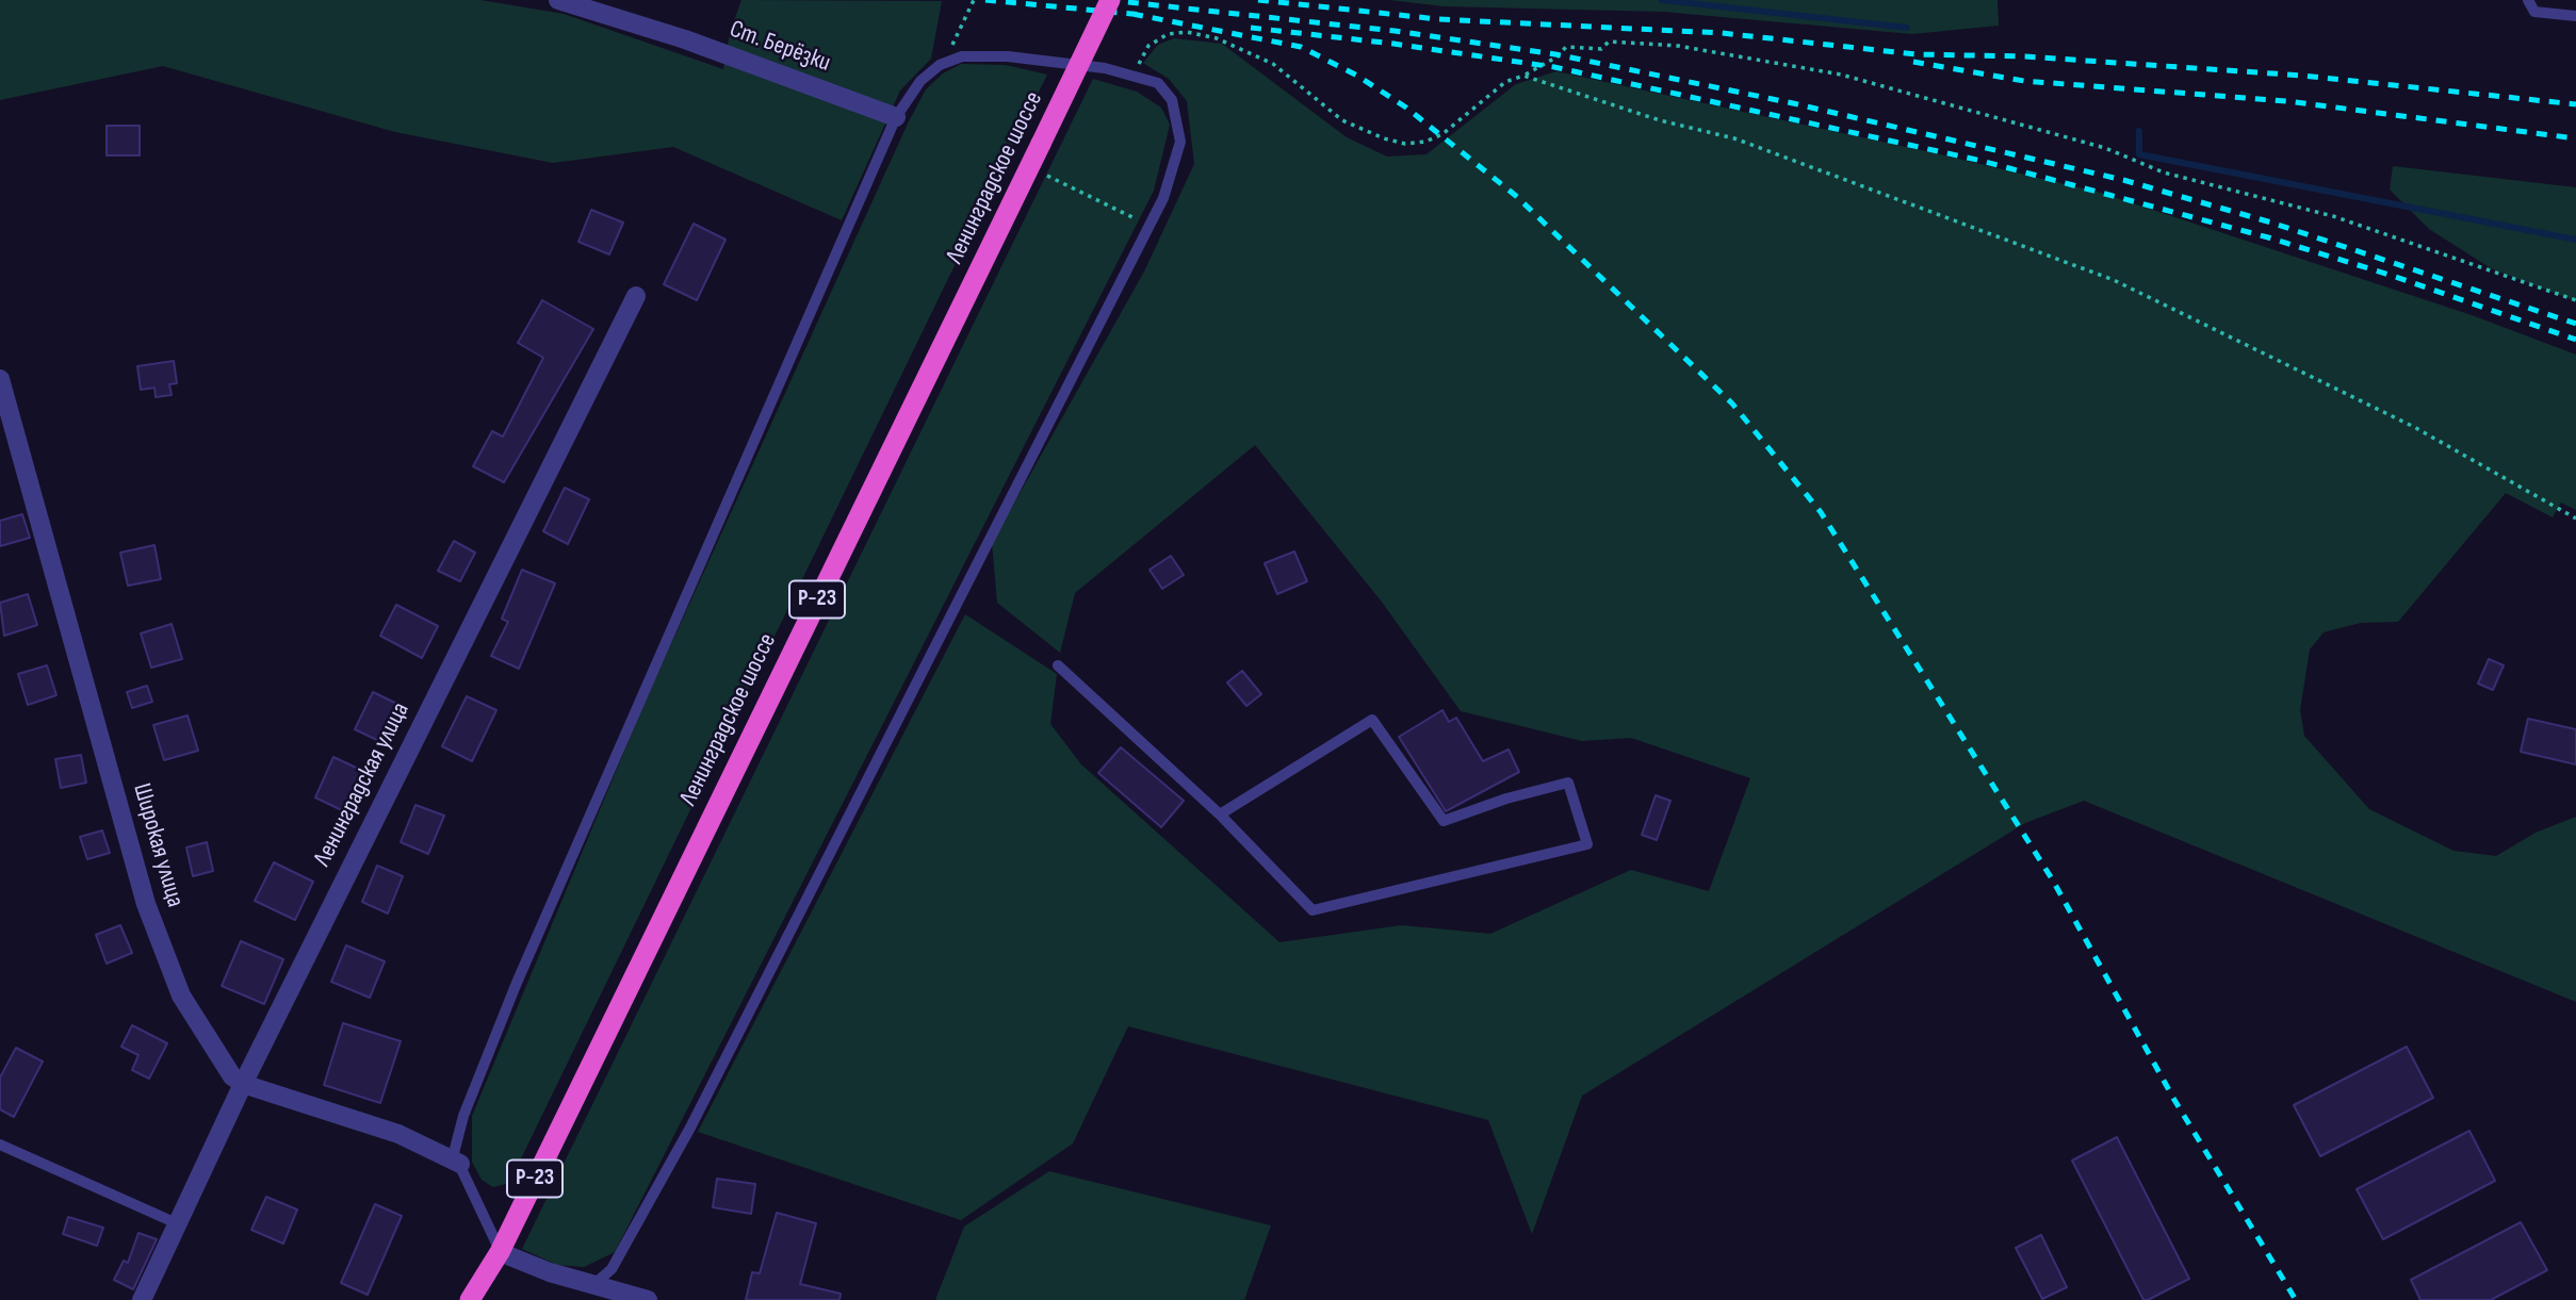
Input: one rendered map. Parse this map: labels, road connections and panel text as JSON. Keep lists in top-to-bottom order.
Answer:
{
  "streets": {
    "highway": ["Ленинградское шоссе", "Р-23"],
    "street": ["Ст. Берёзки", "Ленинградская улица", "Широкая улица"]
  },
  "crossings": [
    ["Ленинградская улица", "Широкая улица"]
  ]
}
